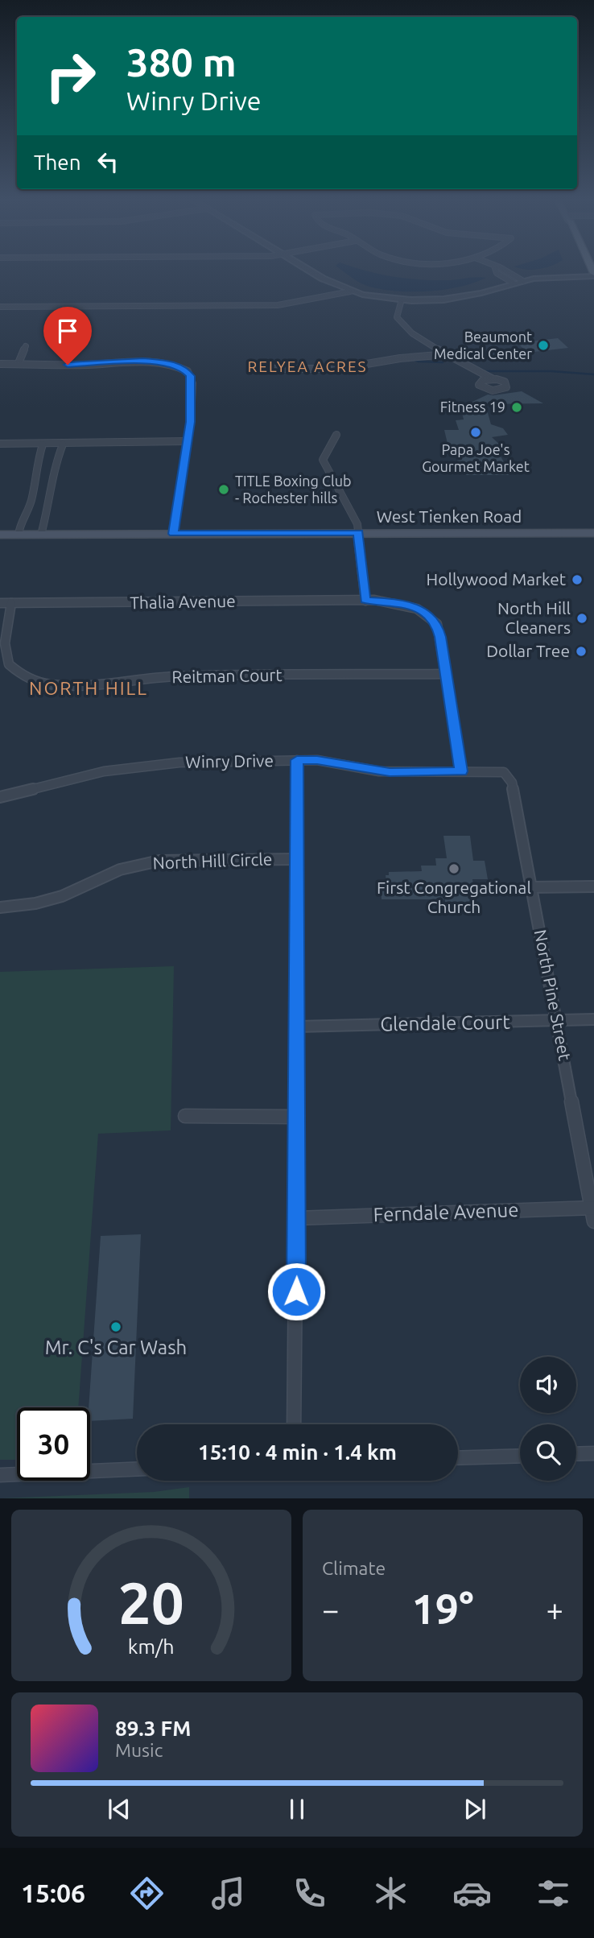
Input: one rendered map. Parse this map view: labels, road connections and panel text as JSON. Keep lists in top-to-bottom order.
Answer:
{
  "streets": {
    "main road": ["West Tienken Road"],
    "street": [
      "Thalia Avenue",
      "Reitman Court",
      "Winry Drive",
      "North Hill Circle",
      "North Pine Street",
      "Glendale Court",
      "Ferndale Avenue"
    ]
  },
  "crossings": [
    ["Thalia Avenue", "Reitman Court"],
    ["Winry Drive", "North Pine Street"],
    ["North Pine Street", "Glendale Court"],
    ["North Pine Street", "Ferndale Avenue"]
  ],
  "districts": ["RELYEA ACRES", "NORTH HILL"],
  "places": [
    "Beaumont Medical Center",
    "Fitness 19",
    "Papa Joe's Gourmet Market",
    "TITLE Boxing Club - Rochester hills",
    "Hollywood Market",
    "North Hill Cleaners",
    "Dollar Tree",
    "First Congregational Church",
    "Mr. C's Car Wash"
  ],
  "page": {
    "turn": ["380 m", "Winry Drive"],
    "then": "Then",
    "limit": "30",
    "trip": "15:10 · 4 min · 1.4 km",
    "tile": "Climate",
    "heat": ["−", "19°", "+"],
    "song": ["89.3 FM", "Music"],
    "tabs": "15:06",
    "gauge": ["20", "km/h"]
  }
}
